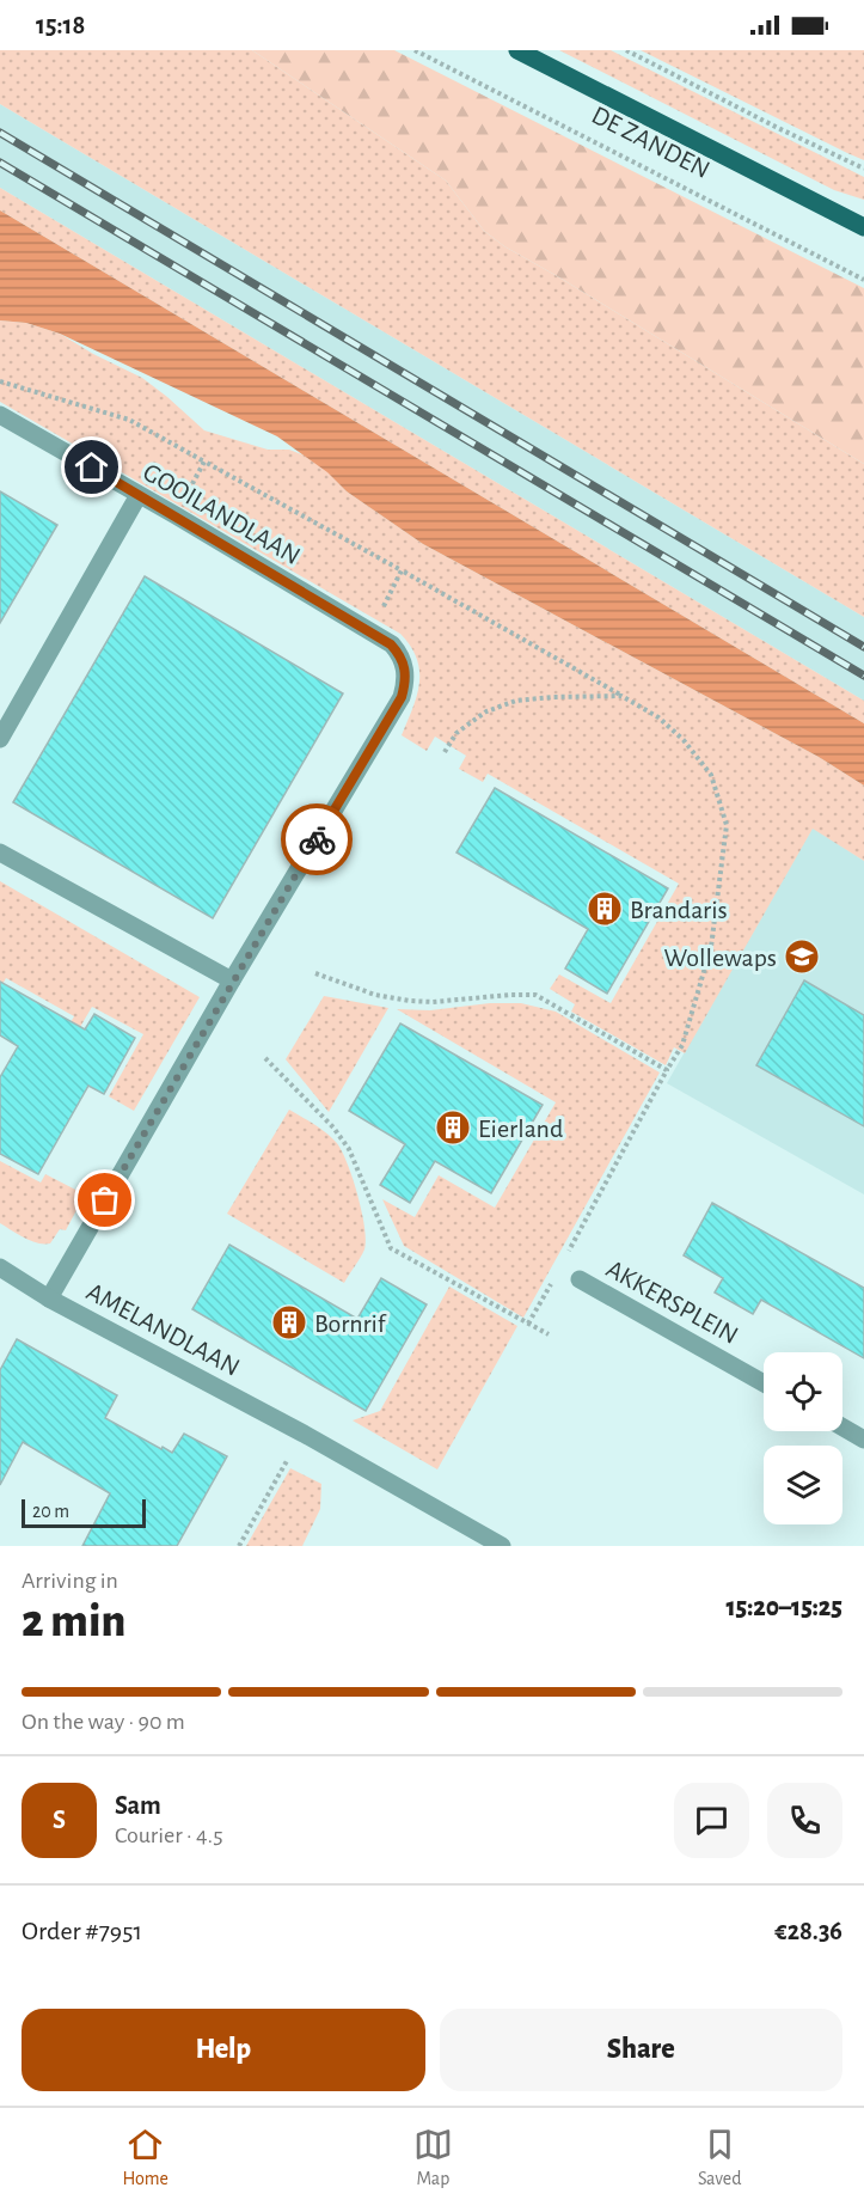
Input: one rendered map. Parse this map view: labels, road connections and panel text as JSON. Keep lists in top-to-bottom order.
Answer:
{
  "streets": {
    "main road": ["DE ZANDEN"],
    "street": ["GOOILANDLAAN", "AKKERSPLEIN", "AMELANDLAAN"]
  },
  "places": {
    "building": ["Brandaris", "Eierland", "Bornrif"],
    "school or university": ["Wollewaps"]
  },
  "scale_bar": "20 m",
  "page": {
    "status": "15:18",
    "scale": "20 m",
    "heading": ["2 min", "Arriving in", "15:20–15:25"],
    "panel": [
      "Sam",
      "Courier · 4.5",
      "Order #7951",
      "€28.36"
    ],
    "bar": "On the way · 90 m",
    "round": "S",
    "buttons": ["Help", "Share"],
    "tabs": ["Home", "Map", "Saved"]
  }
}
